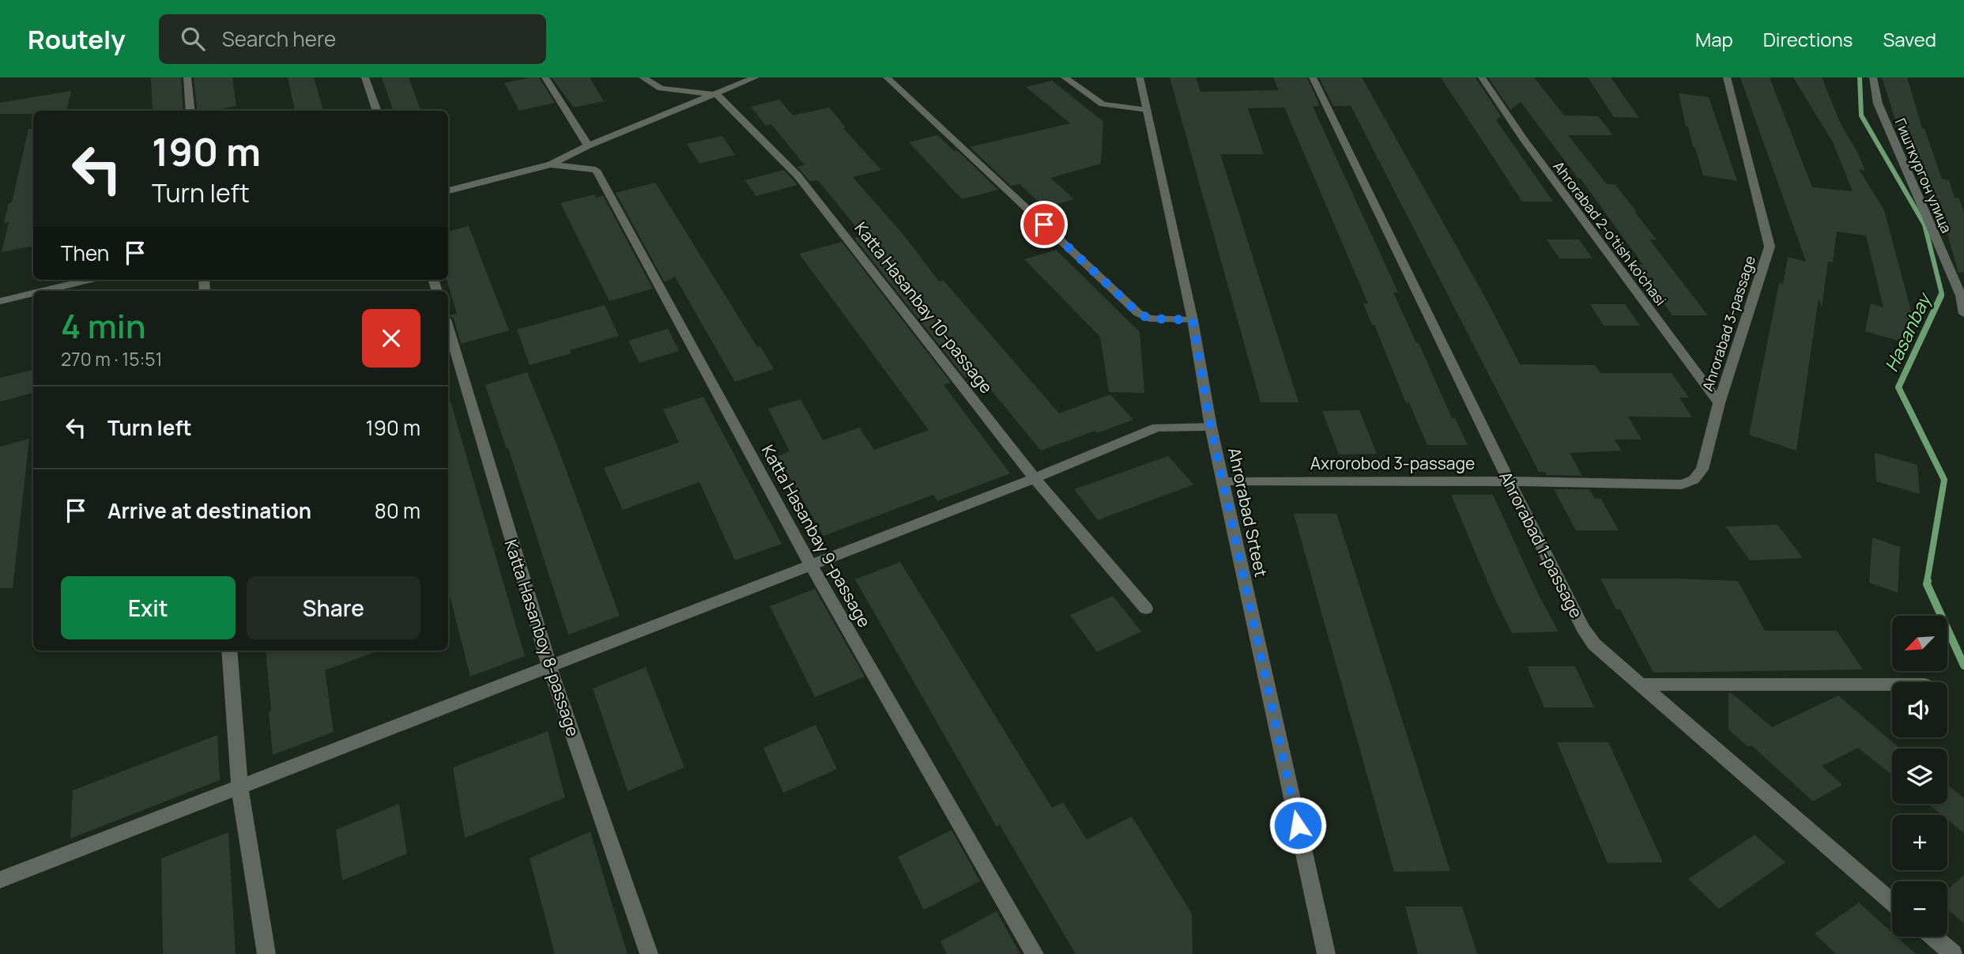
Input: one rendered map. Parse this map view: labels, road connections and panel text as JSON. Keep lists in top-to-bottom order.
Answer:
{
  "streets": {
    "street": [
      "Гишткургон улица",
      "Ahrorabad 2-o'tish ko'chasi",
      "Katta Hasanbay 10-passage",
      "Ahrorabad 3-passage",
      "Axrorobod 3-passage",
      "Ahrorabad Srteet",
      "Katta Hasanbay 9-passage",
      "Ahrorabad 1-passage",
      "Katta Hasanboy 8-passage"
    ]
  },
  "crossings": [
    ["Ahrorabad 2-o'tish ko'chasi", "Ahrorabad 3-passage"],
    ["Ahrorabad 3-passage", "Axrorobod 3-passage"],
    ["Ahrorabad 3-passage", "Ahrorabad 1-passage"],
    ["Axrorobod 3-passage", "Ahrorabad Srteet"],
    ["Axrorobod 3-passage", "Ahrorabad 1-passage"]
  ],
  "water": ["Hasanbay"],
  "north": "bottom left",
  "page": {
    "header": "Routely",
    "search": "Search here",
    "nav": ["Map", "Directions", "Saved"],
    "turn": ["190 m", "Turn left"],
    "then": "Then",
    "heading": ["4 min", "270 m · 15:51"],
    "list": [
      {
        "name": "Turn left",
        "value": "190 m"
      },
      {
        "name": "Arrive at destination",
        "value": "80 m"
      }
    ],
    "buttons": ["Exit", "Share"],
    "map_buttons": ["+", "−"]
  }
}
